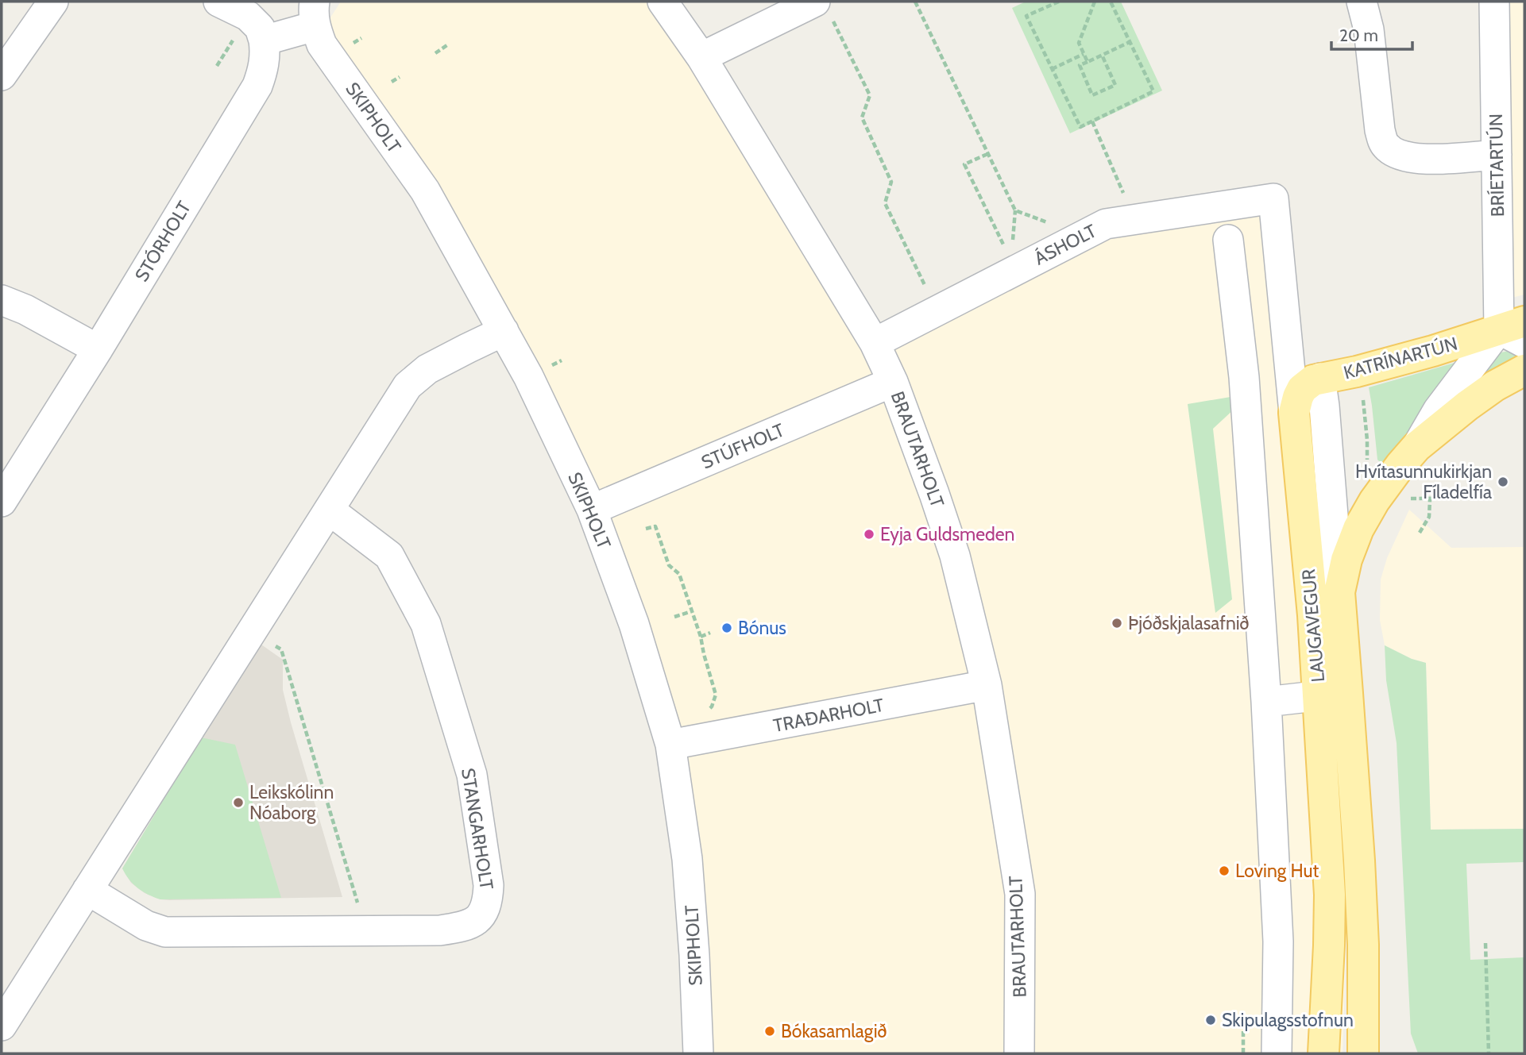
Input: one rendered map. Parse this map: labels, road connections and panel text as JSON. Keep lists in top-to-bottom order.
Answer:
{
  "streets": {
    "main road": ["KATRÍNARTÚN", "LAUGAVEGUR"],
    "street": [
      "SKIPHOLT",
      "BRÍETARTÚN",
      "STÓRHOLT",
      "ÁSHOLT",
      "STÚFHOLT",
      "BRAUTARHOLT",
      "TRAÐARHOLT",
      "STANGARHOLT"
    ]
  },
  "crossings": [
    ["SKIPHOLT", "STÚFHOLT"],
    ["SKIPHOLT", "TRAÐARHOLT"],
    ["BRÍETARTÚN", "KATRÍNARTÚN"],
    ["ÁSHOLT", "BRAUTARHOLT"],
    ["ÁSHOLT", "LAUGAVEGUR"],
    ["KATRÍNARTÚN", "LAUGAVEGUR"],
    ["STÚFHOLT", "BRAUTARHOLT"],
    ["BRAUTARHOLT", "TRAÐARHOLT"]
  ],
  "places": [
    "Hvítasunnukirkjan Fíladelfía",
    "Eyja Guldsmeden",
    "Þjóðskjalasafnið",
    "Bónus",
    "Leikskólinn Nóaborg",
    "Loving Hut",
    "Skipulagsstofnun",
    "Bókasamlagið"
  ],
  "scale_bar": "20 m"
}
